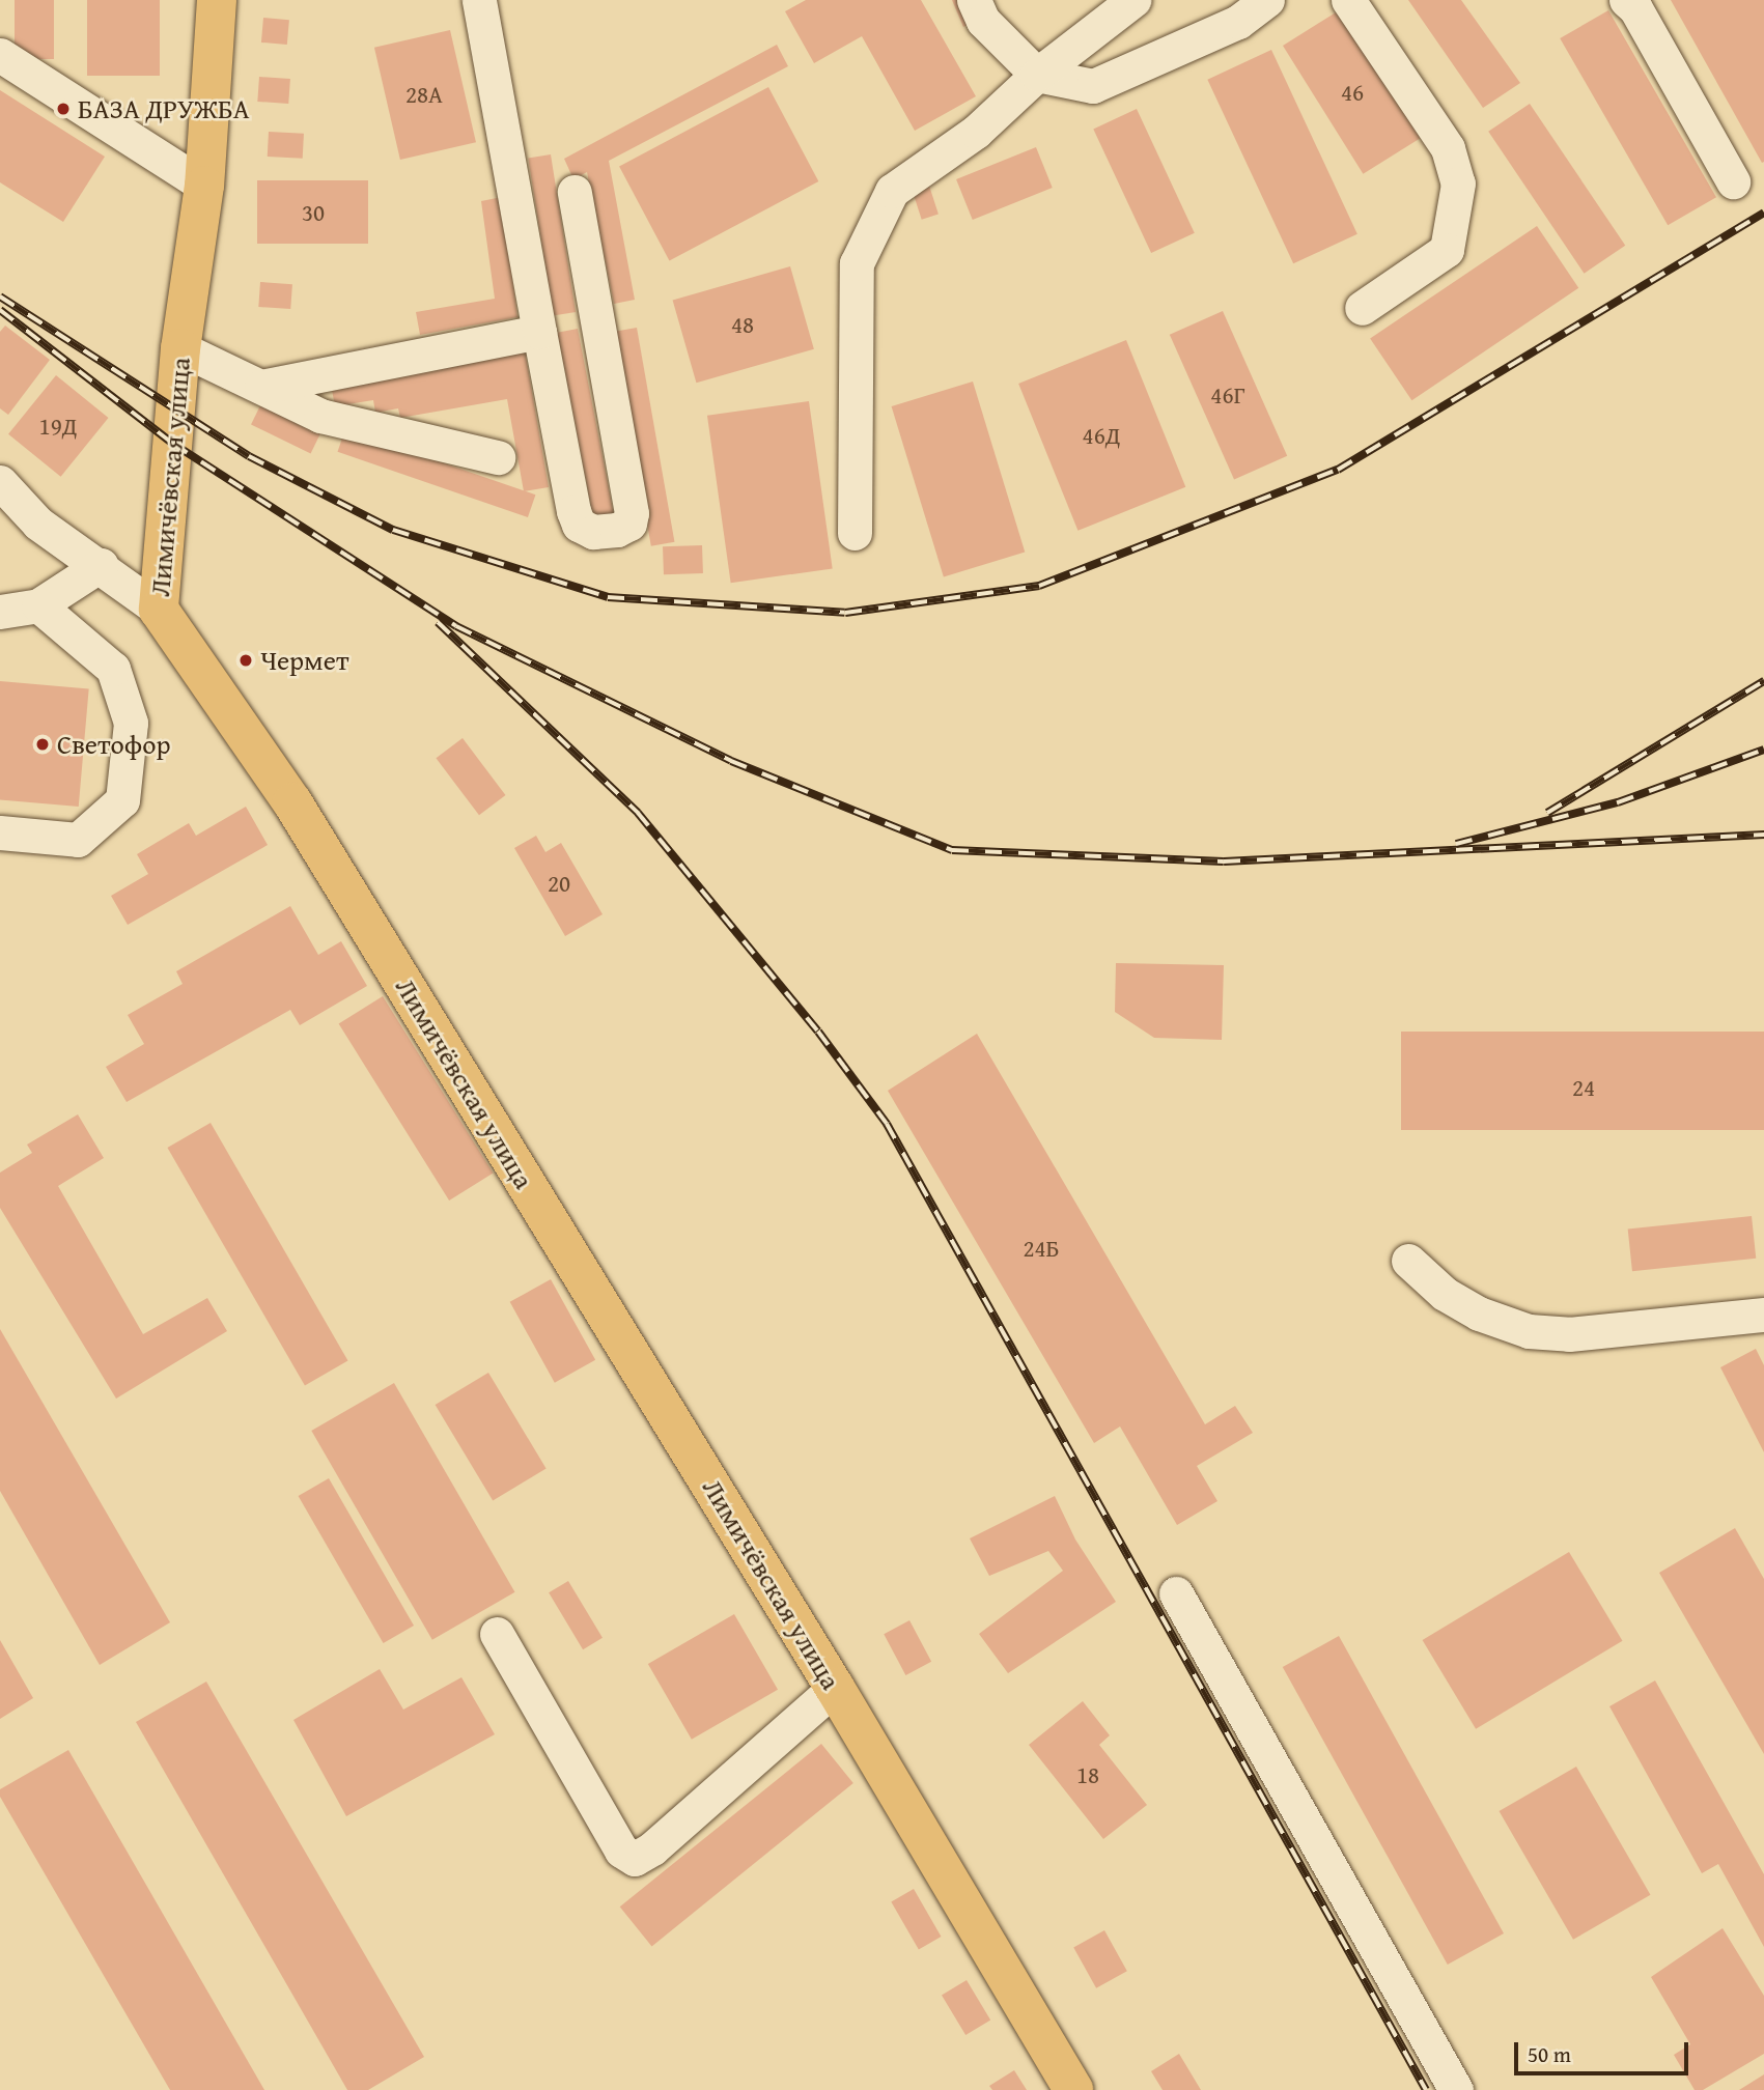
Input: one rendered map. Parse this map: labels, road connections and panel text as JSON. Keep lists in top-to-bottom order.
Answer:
{
  "streets": {
    "main road": ["Лимичёвская улица"]
  },
  "places": ["БАЗА ДРУЖБА", "Чермет", "Светофор"],
  "house_numbers": [
    "46",
    "28А",
    "30",
    "48",
    "46Г",
    "19Д",
    "46Д",
    "20",
    "24",
    "24Б",
    "18"
  ],
  "scale_bar": "50 m"
}
